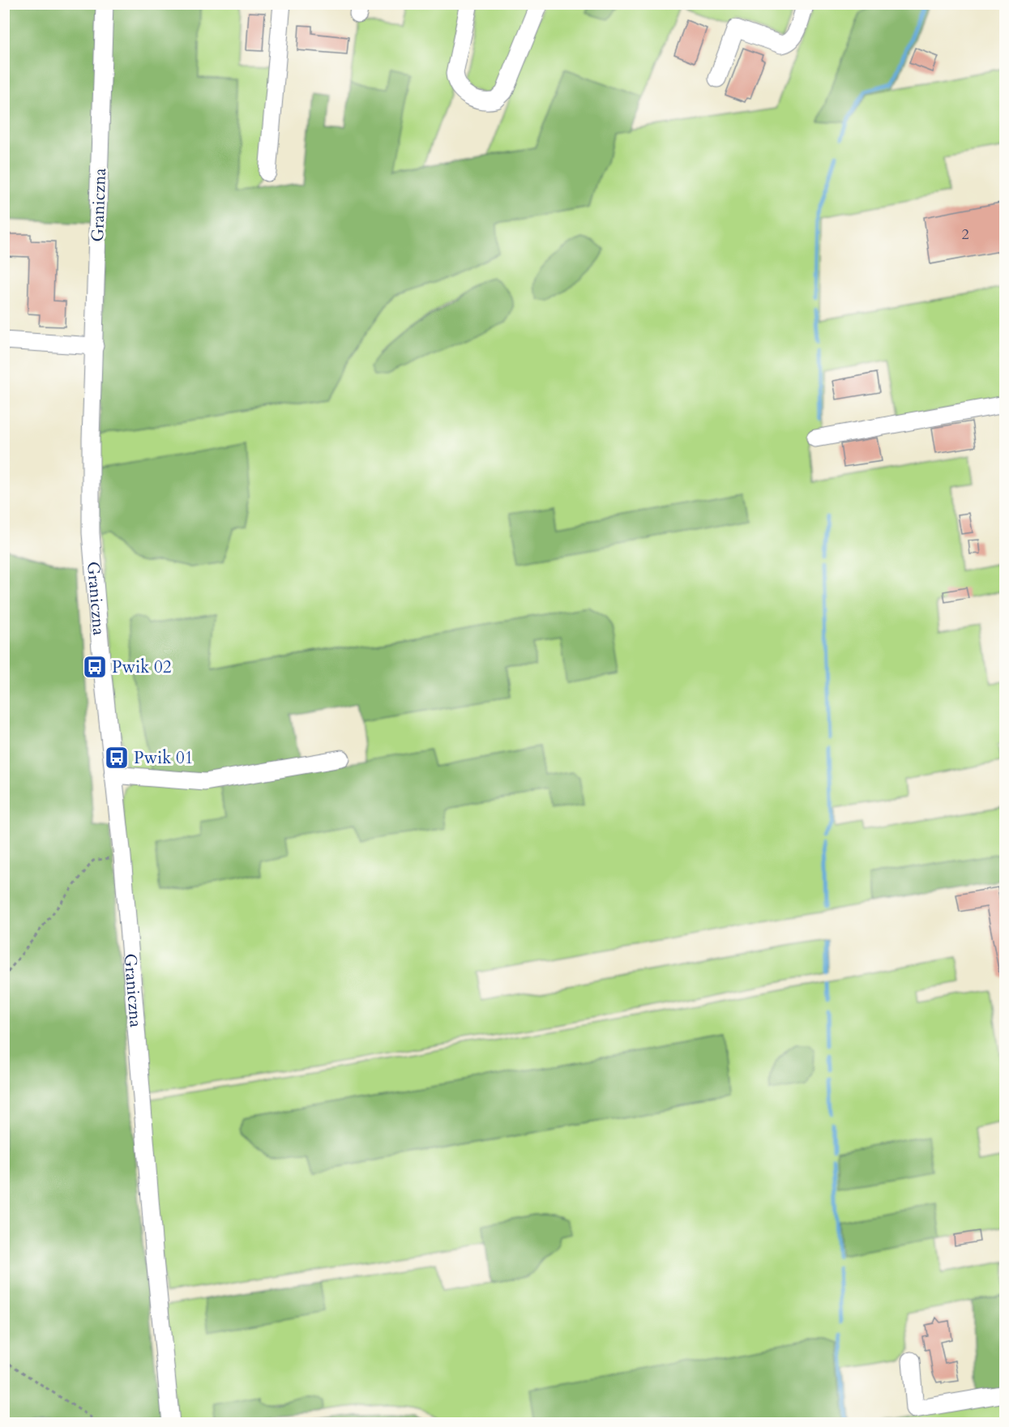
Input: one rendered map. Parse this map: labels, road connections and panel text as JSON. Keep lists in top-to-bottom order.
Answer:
{
  "streets": {
    "street": ["Graniczna"]
  },
  "places": {
    "bus stop": ["Pwik 02", "Pwik 01"]
  },
  "house_numbers": ["2"]
}
